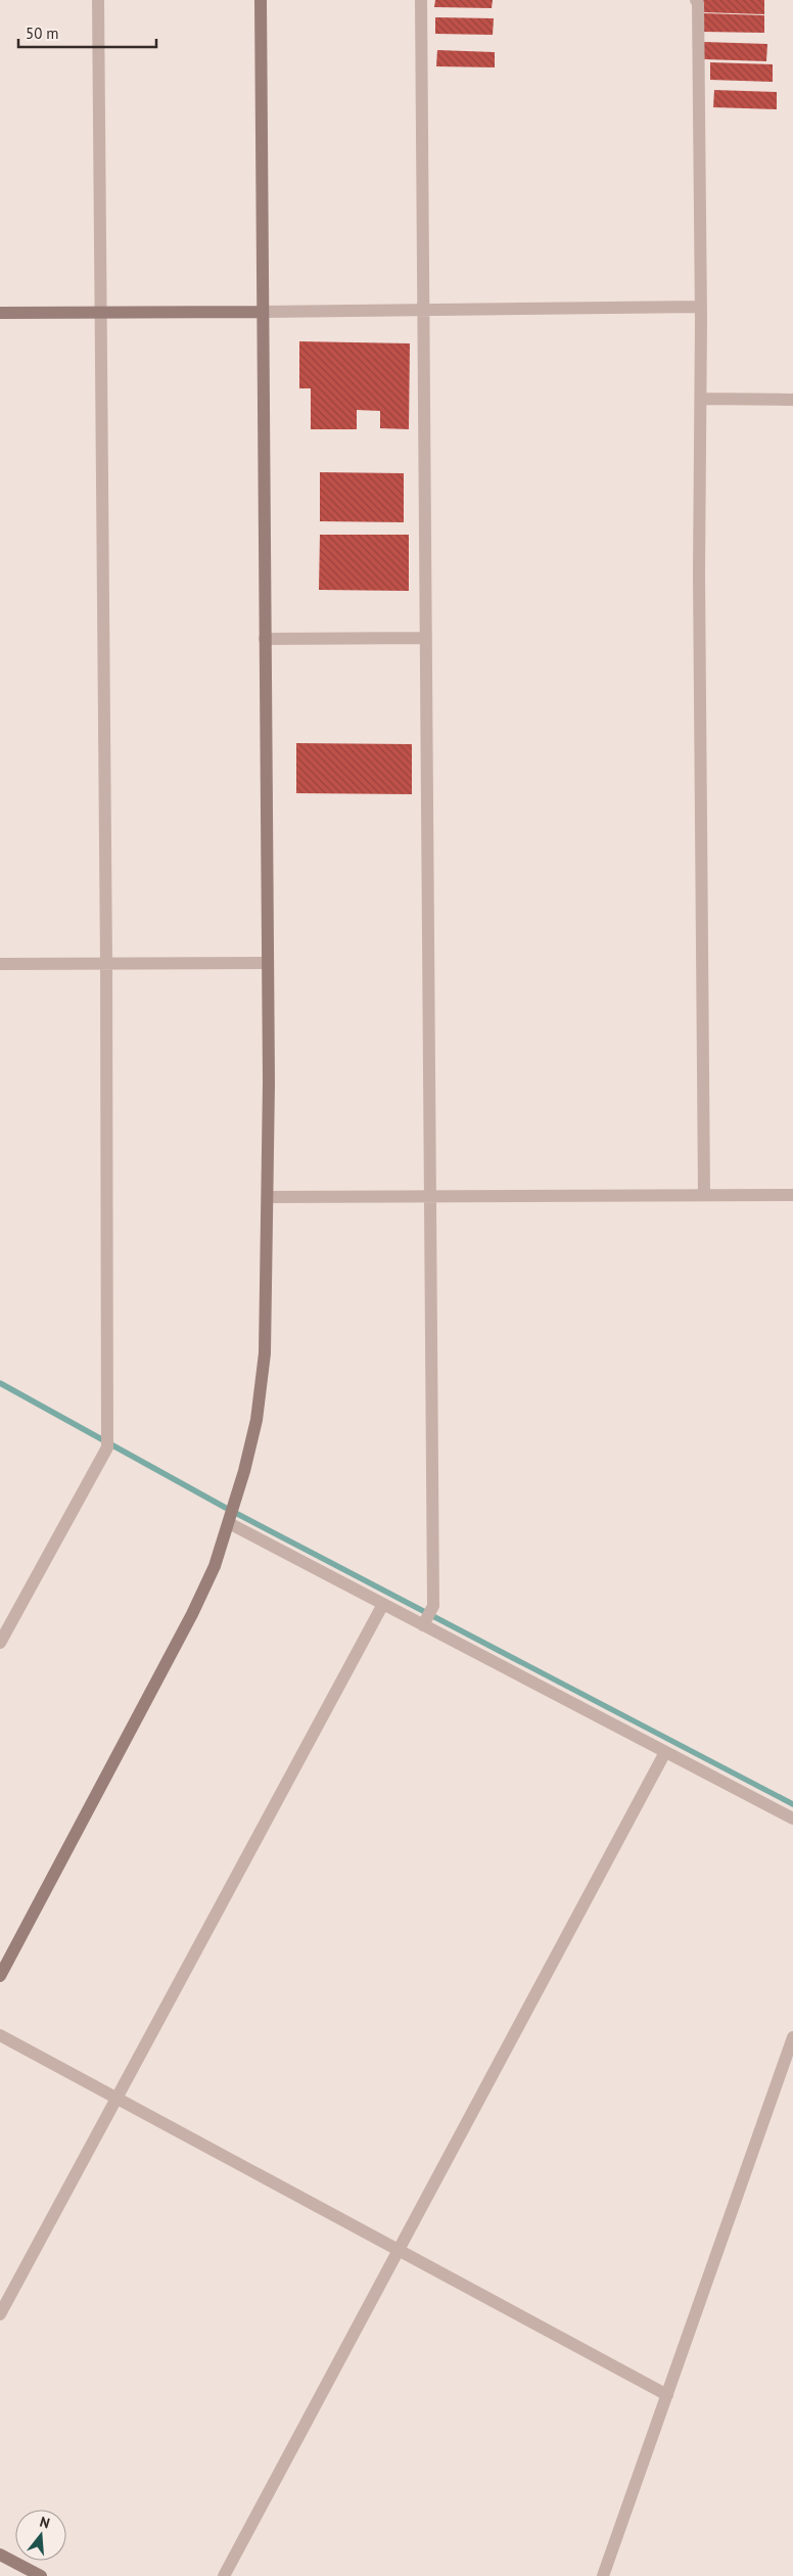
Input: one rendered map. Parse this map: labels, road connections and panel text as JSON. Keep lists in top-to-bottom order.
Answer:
{
  "scale_bar": "50 m",
  "north": "top"
}
